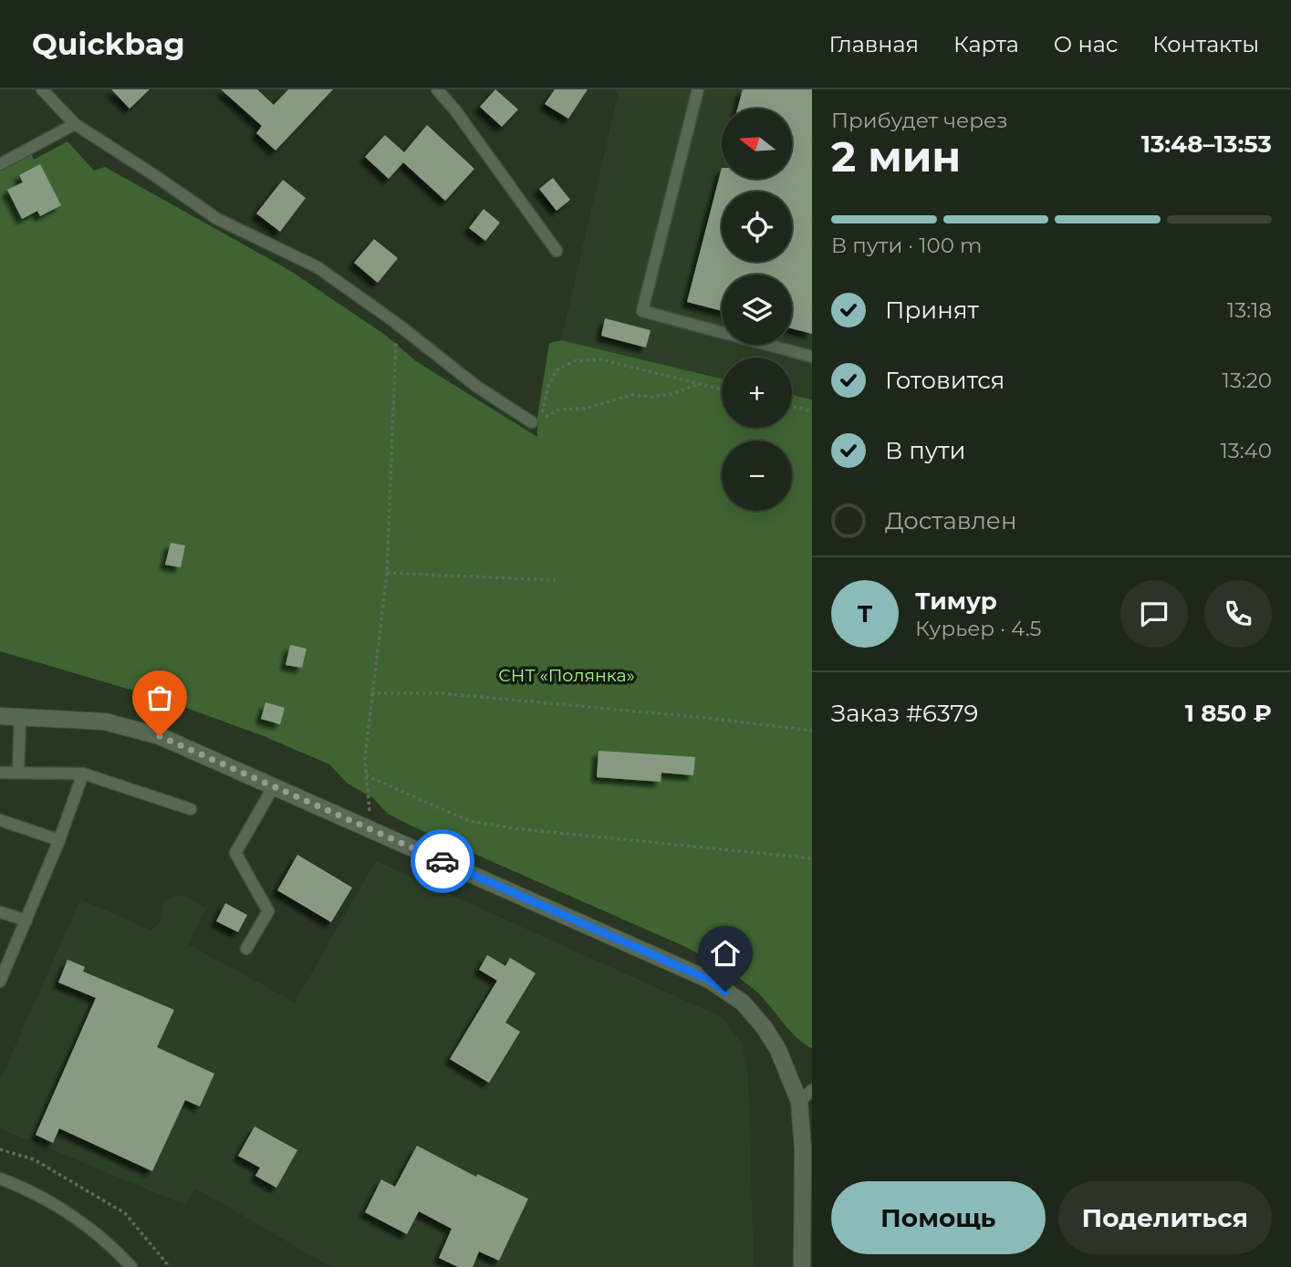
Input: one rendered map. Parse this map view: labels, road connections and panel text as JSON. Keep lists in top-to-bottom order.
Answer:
{
  "parks": ["СНТ «Полянка»"],
  "north": "left",
  "page": {
    "header": "Quickbag",
    "nav": [
      "Главная",
      "Карта",
      "О нас",
      "Контакты"
    ],
    "heading": ["2 мин", "Прибудет через", "13:48–13:53"],
    "panel": [
      "Тимур",
      "Курьер · 4.5",
      "Заказ #6379",
      "1 850 ₽"
    ],
    "map_buttons": ["+", "−"],
    "bar": "В пути · 100 m",
    "list": [
      ["Принят", "13:18"],
      ["Готовится", "13:20"],
      ["В пути", "13:40"],
      "Доставлен"
    ],
    "round": "Т",
    "buttons": ["Помощь", "Поделиться"]
  }
}
